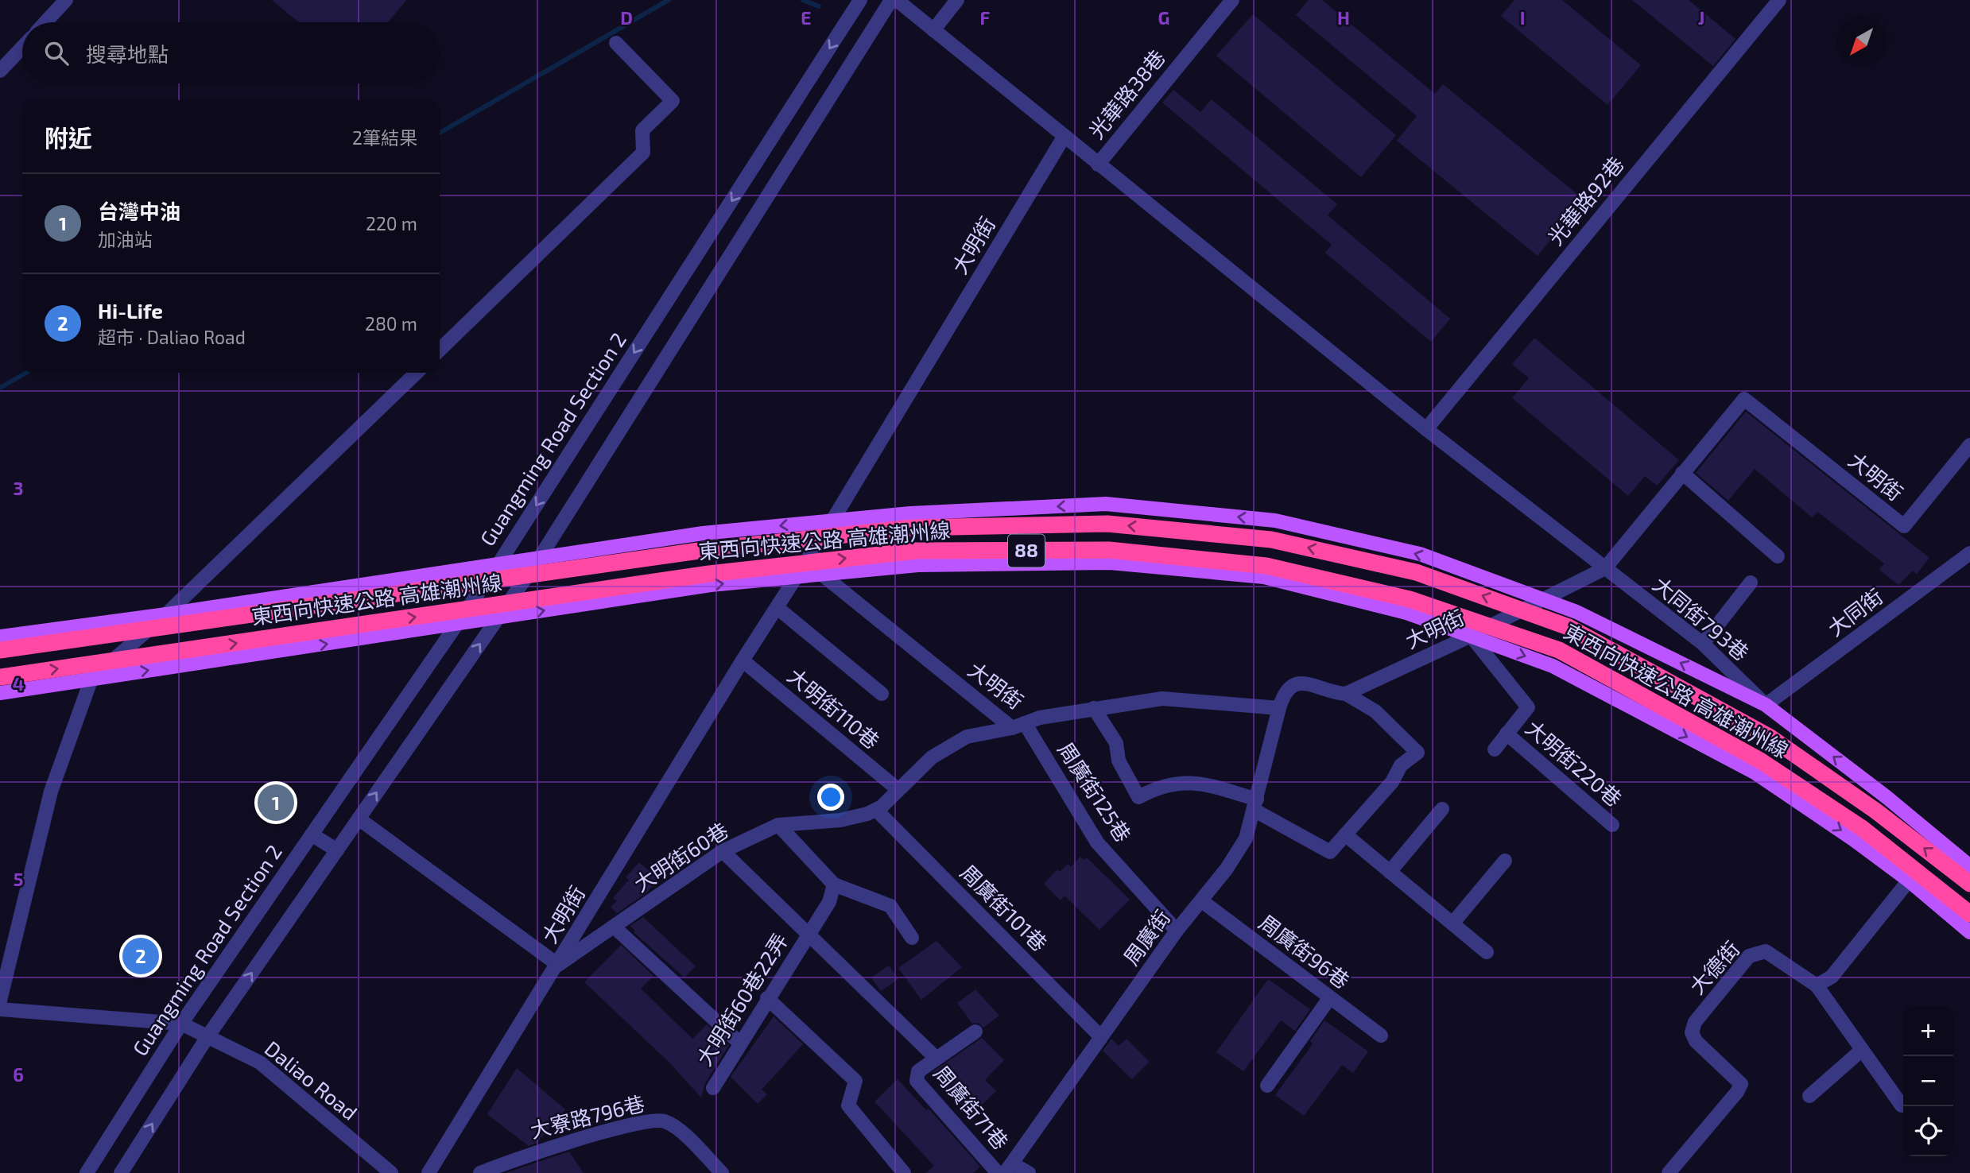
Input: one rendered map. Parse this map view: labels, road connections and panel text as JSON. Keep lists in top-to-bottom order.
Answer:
{
  "streets": {
    "highway": ["東西向快速公路 高雄潮州線", "88"],
    "street": [
      "光華路38巷",
      "光華路92巷",
      "大明街",
      "Guangming Road Section 2",
      "大同街",
      "大同街793巷",
      "大明街110巷",
      "大明街220巷",
      "周廣街125巷",
      "大明街60巷",
      "周廣街101巷",
      "周廣街",
      "周廣街96巷",
      "大德街",
      "大明街60巷22弄",
      "Daliao Road",
      "周廣街71巷",
      "大寮路796巷"
    ]
  },
  "crossings": [
    ["光華路38巷", "大同街793巷"],
    ["光華路92巷", "大同街793巷"],
    ["大明街", "大同街793巷"],
    ["大明街", "大明街110巷"],
    ["大明街", "大明街220巷"],
    ["大明街", "周廣街125巷"],
    ["大明街", "大明街60巷"],
    ["大明街", "周廣街"],
    ["Guangming Road Section 2", "Daliao Road"],
    ["大同街", "大同街793巷"],
    ["大明街110巷", "大明街60巷"],
    ["周廣街125巷", "大明街60巷"],
    ["周廣街125巷", "周廣街"],
    ["大明街60巷", "周廣街101巷"],
    ["大明街60巷", "大明街60巷22弄"],
    ["周廣街101巷", "周廣街"],
    ["周廣街", "周廣街96巷"],
    ["大明街60巷22弄", "周廣街71巷"]
  ],
  "north": "bottom left",
  "page": {
    "search": "搜尋地點",
    "heading": ["附近", "2筆結果"],
    "list": [
      {
        "mark": "1",
        "name": "台灣中油",
        "note": "加油站",
        "value": "220 m"
      },
      {
        "mark": "2",
        "name": "Hi-Life",
        "note": "超市 · Daliao Road",
        "value": "280 m"
      }
    ],
    "pins": ["1", "2"],
    "map_buttons": ["+", "−"]
  },
  "grid": {
    "columns": [
      "D",
      "E",
      "F",
      "G",
      "H",
      "I",
      "J"
    ],
    "rows": [
      "3",
      "4",
      "5",
      "6"
    ]
  }
}
